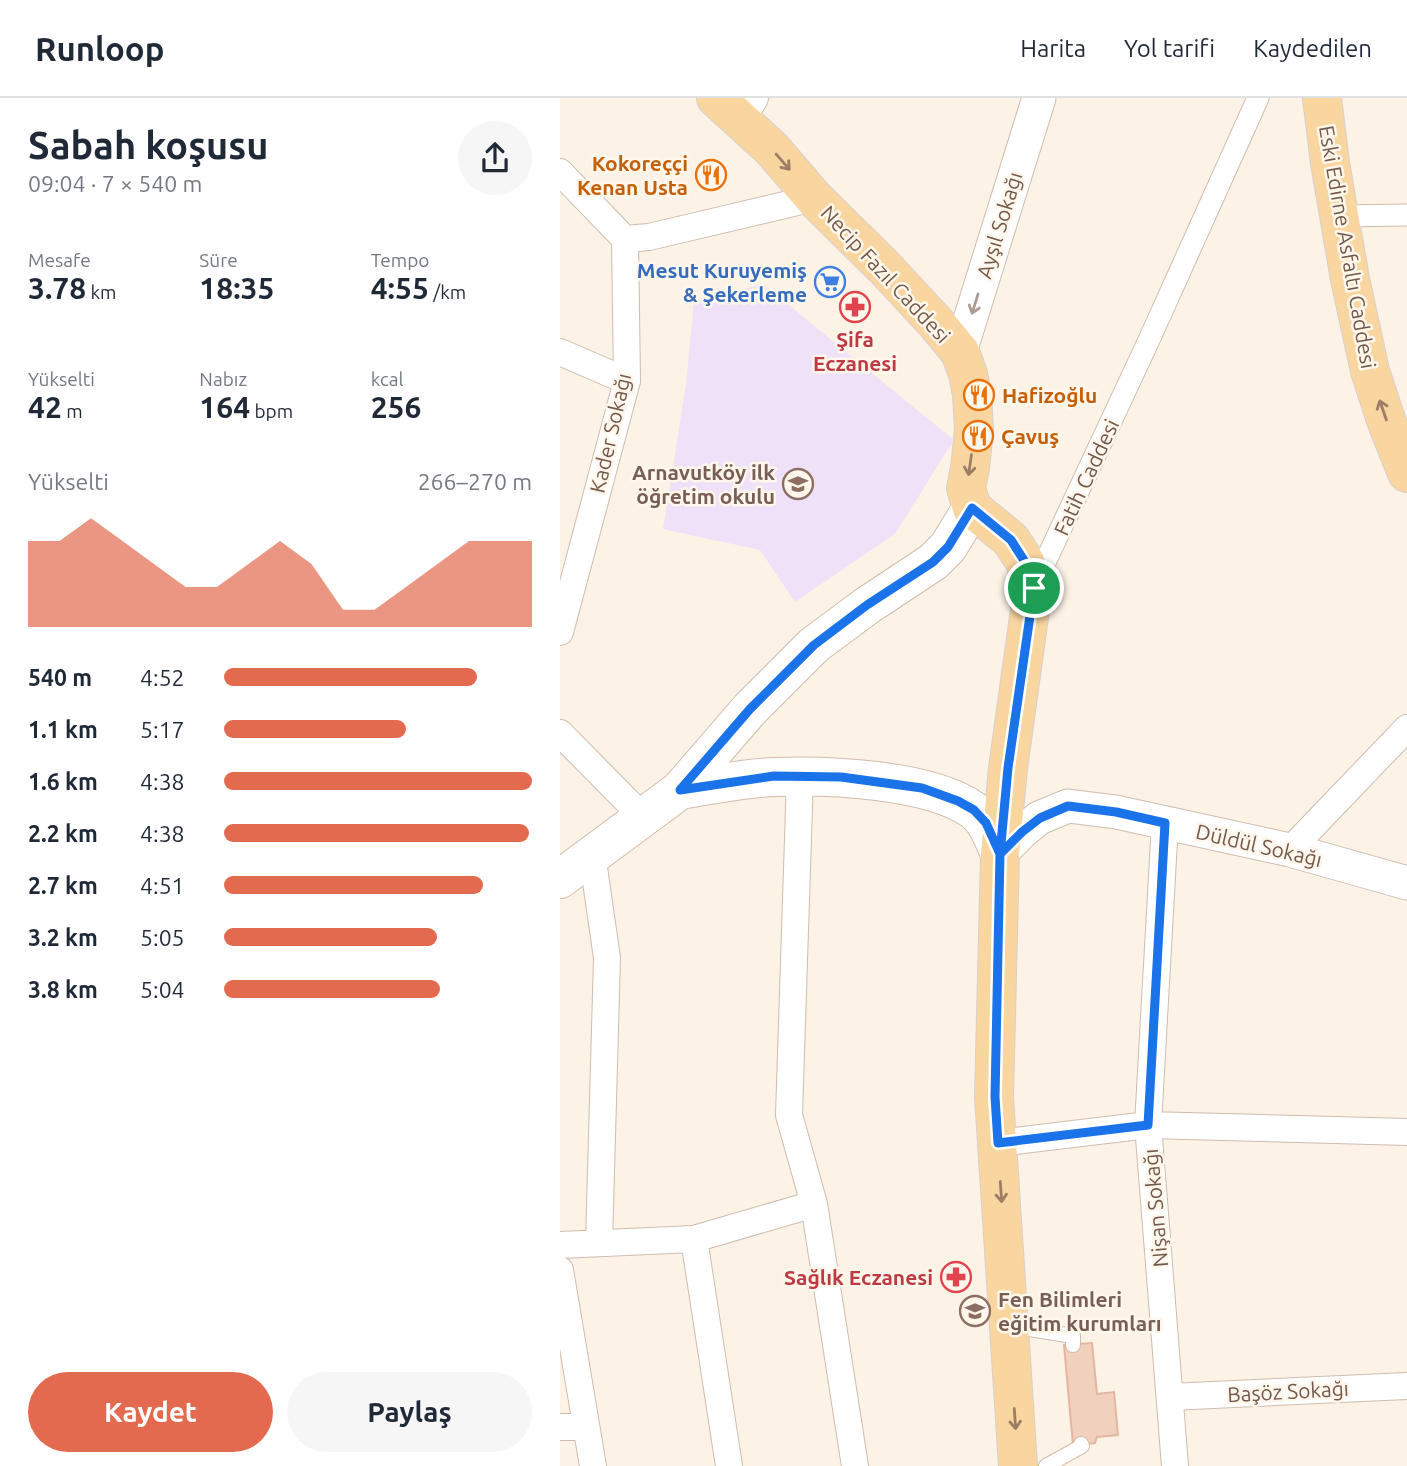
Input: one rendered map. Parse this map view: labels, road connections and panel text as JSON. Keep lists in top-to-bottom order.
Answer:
{
  "streets": {
    "main road": ["Eski Edirne Asfaltı Caddesi", "Necip Fazıl Caddesi", "Fatih Caddesi"],
    "street": [
      "Ayşıl Sokağı",
      "Kader Sokağı",
      "Düldül Sokağı",
      "Nişan Sokağı",
      "Başöz Sokağı"
    ]
  },
  "crossings": [
    ["Ayşıl Sokağı", "Necip Fazıl Caddesi"],
    ["Fatih Caddesi", "Düldül Sokağı"],
    ["Düldül Sokağı", "Nişan Sokağı"],
    ["Nişan Sokağı", "Başöz Sokağı"]
  ],
  "one_way": ["Ayşıl Sokağı", "Eski Edirne Asfaltı Caddesi", "Necip Fazıl Caddesi"],
  "places": {
    "restaurant": ["Kokoreççi Kenan Usta", "Hafizoğlu", "Çavuş"],
    "supermarket": ["Mesut Kuruyemiş & Şekerleme"],
    "pharmacy": ["Şifa Eczanesi", "Sağlık Eczanesi"],
    "school or university": ["Arnavutköy ilk öğretim okulu", "Fen Bilimleri eğitim kurumları"]
  },
  "page": {
    "header": "Runloop",
    "nav": ["Harita", "Yol tarifi", "Kaydedilen"],
    "heading": ["Sabah koşusu", "09:04 · 7 × 540 m"],
    "stats": [
      ["Mesafe", "3.78 km"],
      ["Süre", "18:35"],
      ["Tempo", "4:55 /km"],
      ["Yükselti", "42 m"],
      ["Nabız", "164 bpm"],
      ["kcal", "256"]
    ],
    "chart": ["Yükselti", "266–270 m"],
    "list": [
      {
        "name": "540 m",
        "note": "4:52"
      },
      {
        "name": "1.1 km",
        "note": "5:17"
      },
      {
        "name": "1.6 km",
        "note": "4:38"
      },
      {
        "name": "2.2 km",
        "note": "4:38"
      },
      {
        "name": "2.7 km",
        "note": "4:51"
      },
      {
        "name": "3.2 km",
        "note": "5:05"
      },
      {
        "name": "3.8 km",
        "note": "5:04"
      }
    ],
    "buttons": ["Kaydet", "Paylaş"]
  }
}
